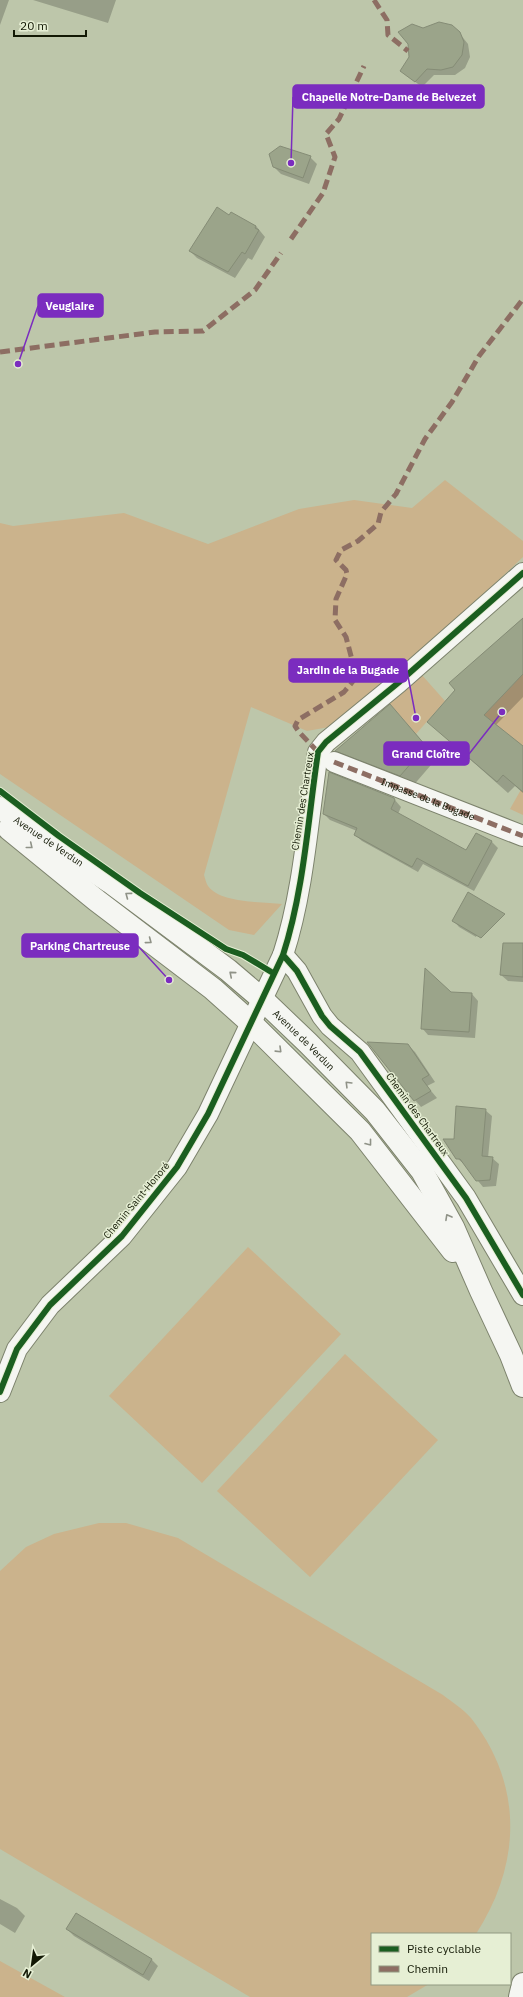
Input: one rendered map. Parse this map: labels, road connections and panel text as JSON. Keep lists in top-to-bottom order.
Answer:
{
  "streets": {
    "main road": ["Avenue de Verdun"],
    "street": ["Impasse de la Bugade", "Chemin des Chartreux", "Chemin Saint-Honoré"]
  },
  "crossings": [
    ["Chemin des Chartreux", "Avenue de Verdun"],
    ["Chemin des Chartreux", "Chemin Saint-Honoré"],
    ["Avenue de Verdun", "Chemin Saint-Honoré"]
  ],
  "places": [
    "Chapelle Notre-Dame de Belvezet",
    "Veuglaire",
    "Grand Cloître",
    "Jardin de la Bugade",
    "Parking Chartreuse"
  ],
  "legend": ["Piste cyclable", "Chemin"],
  "scale_bar": "20 m",
  "north": "bottom left"
}
